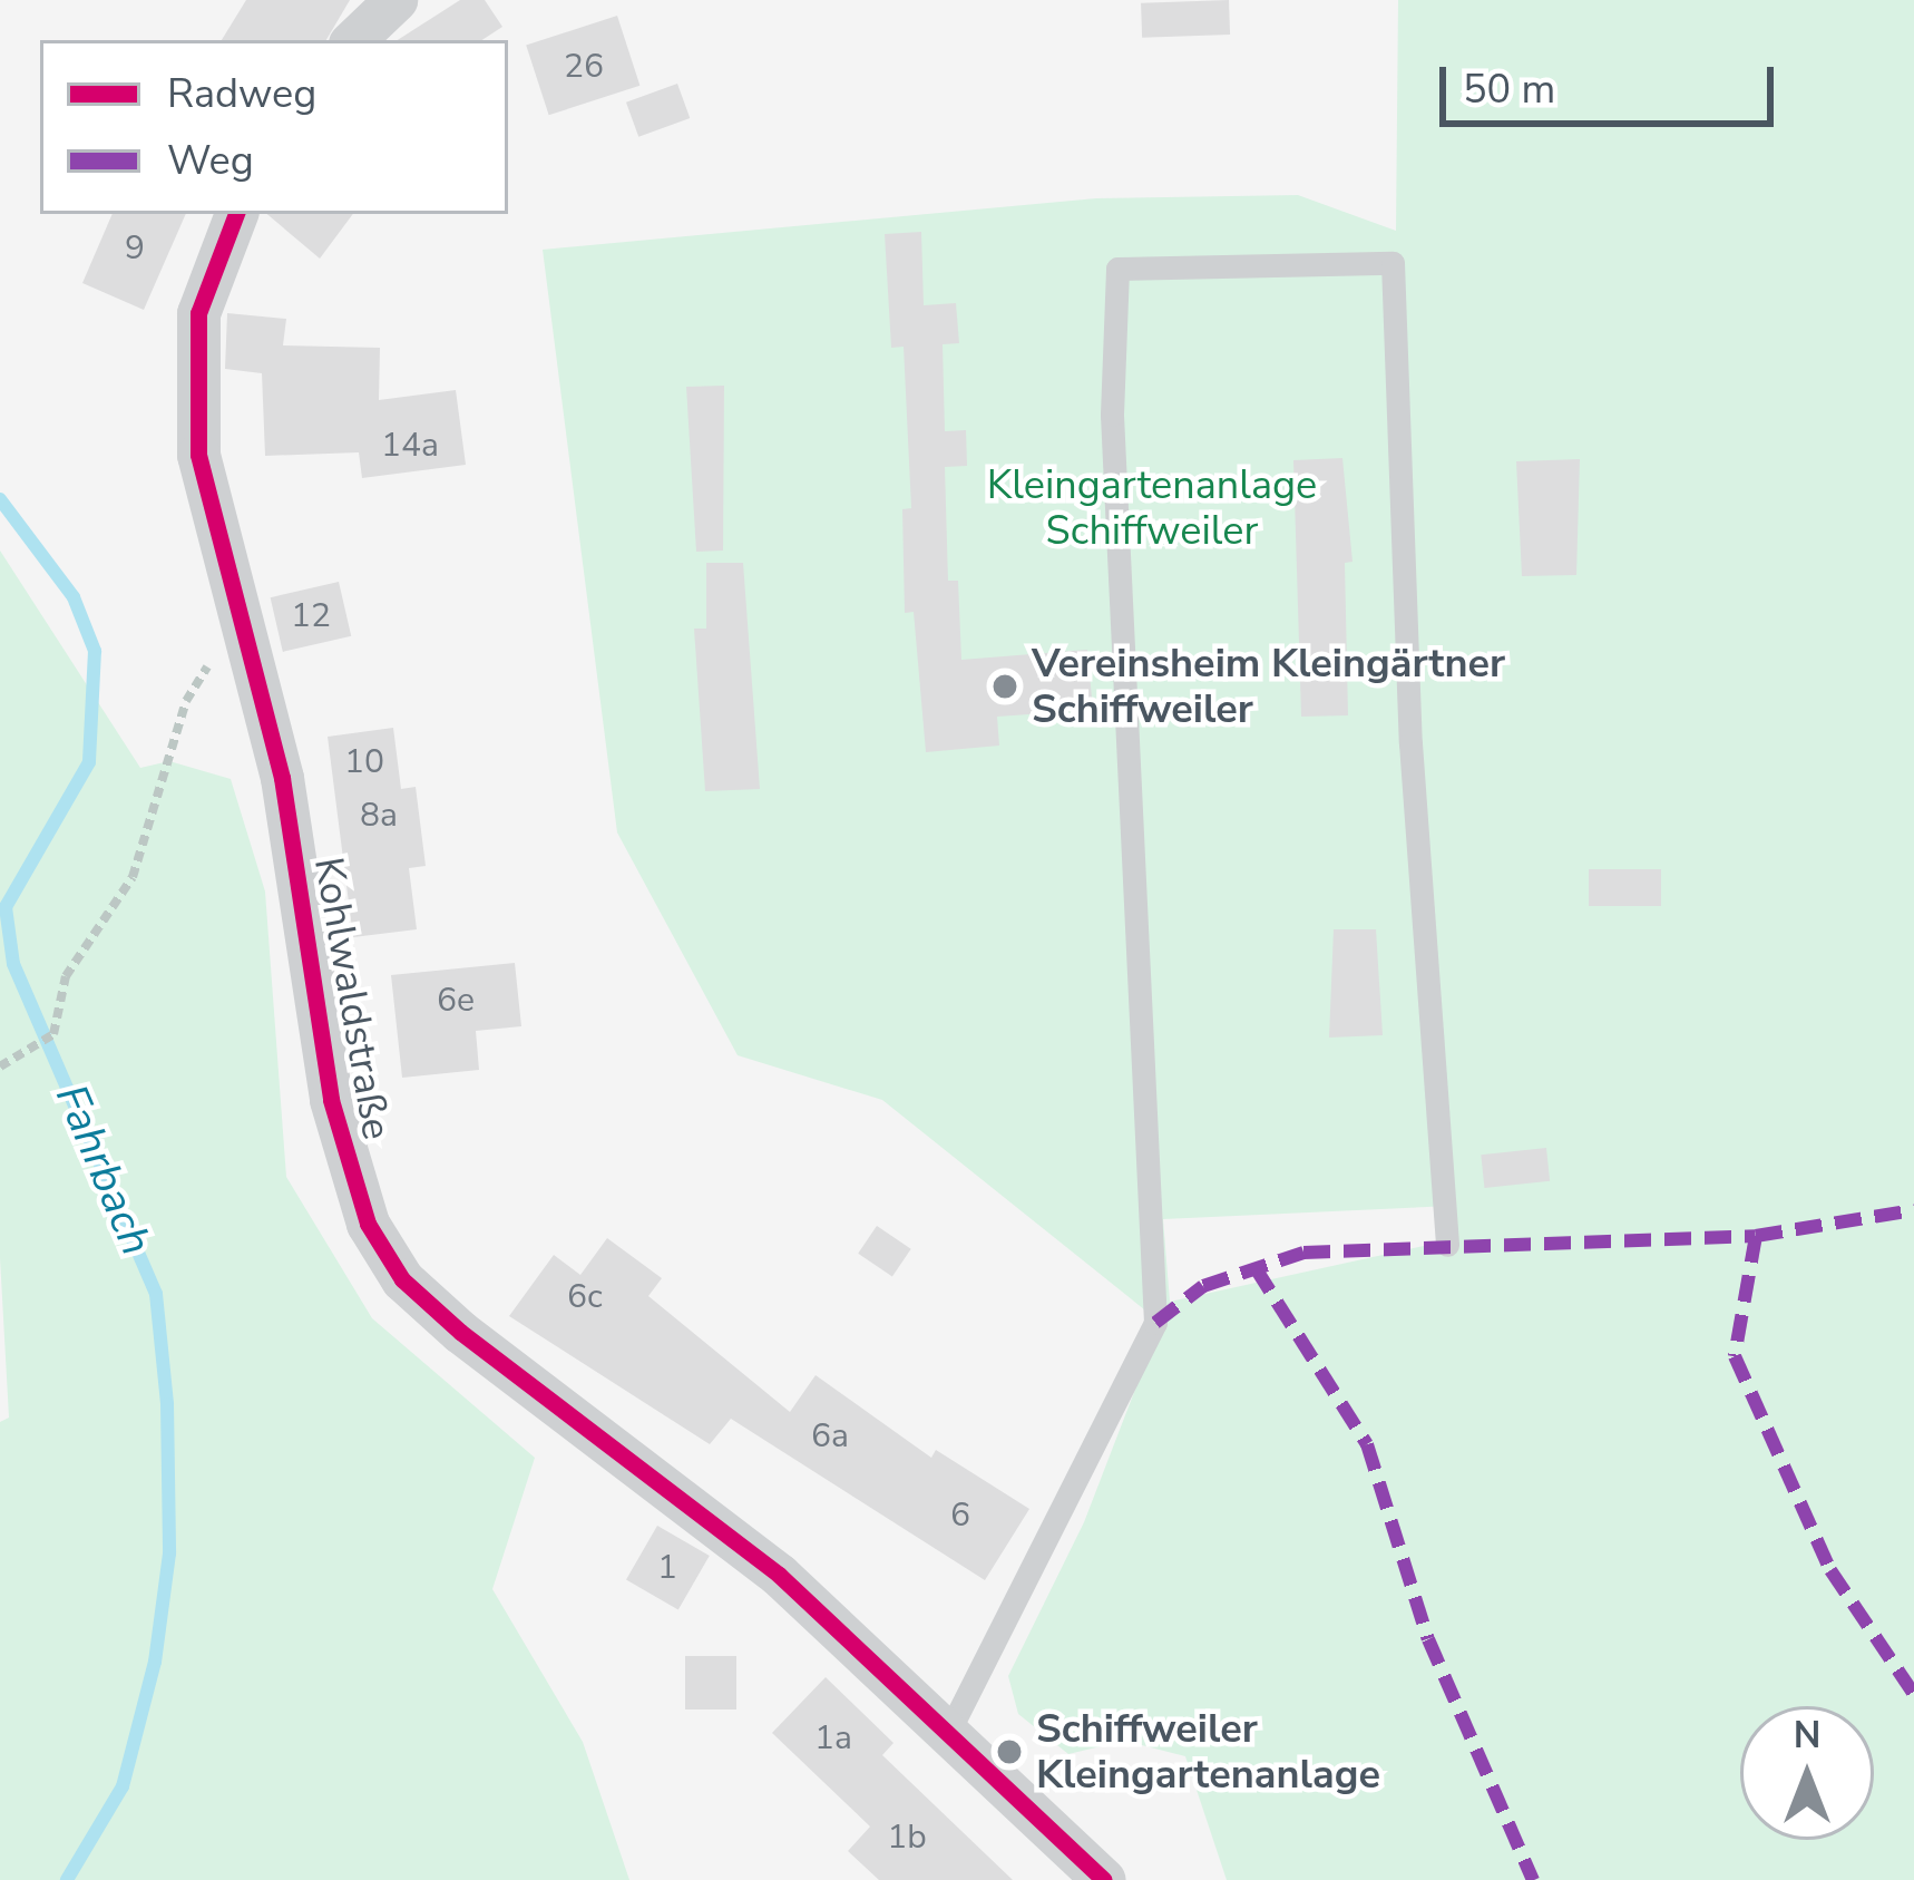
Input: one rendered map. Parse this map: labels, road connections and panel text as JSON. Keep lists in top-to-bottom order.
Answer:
{
  "streets": {
    "street": ["Kohlwaldstraße"]
  },
  "water": ["Fahrbach"],
  "parks": ["Kleingartenanlage Schiffweiler"],
  "places": ["Vereinsheim Kleingärtner Schiffweiler", "Schiffweiler Kleingartenanlage"],
  "house_numbers": [
    "26",
    "9",
    "14a",
    "12",
    "10",
    "8a",
    "6e",
    "6c",
    "6a",
    "6",
    "1",
    "1a",
    "1b"
  ],
  "legend": ["Radweg", "Weg"],
  "scale_bar": "50 m",
  "north": "top"
}
